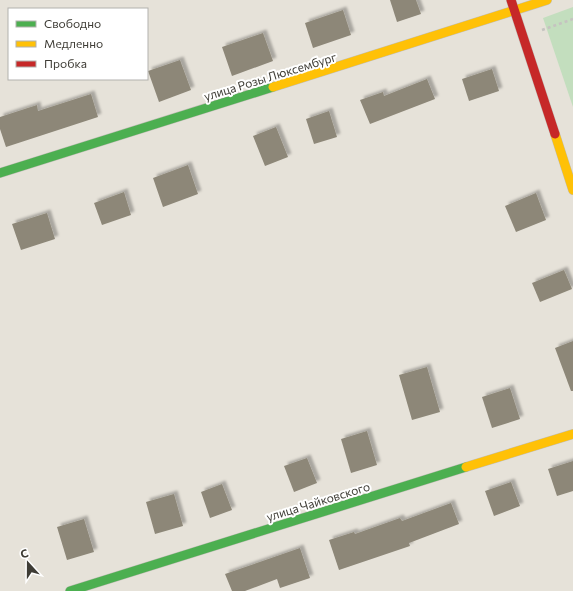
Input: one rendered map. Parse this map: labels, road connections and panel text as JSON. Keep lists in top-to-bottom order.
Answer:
{
  "streets": {
    "street": ["улица Розы Люксембург", "улица Чайковского"]
  },
  "legend": ["Свободно", "Медленно", "Пробка"],
  "north": "top"
}
